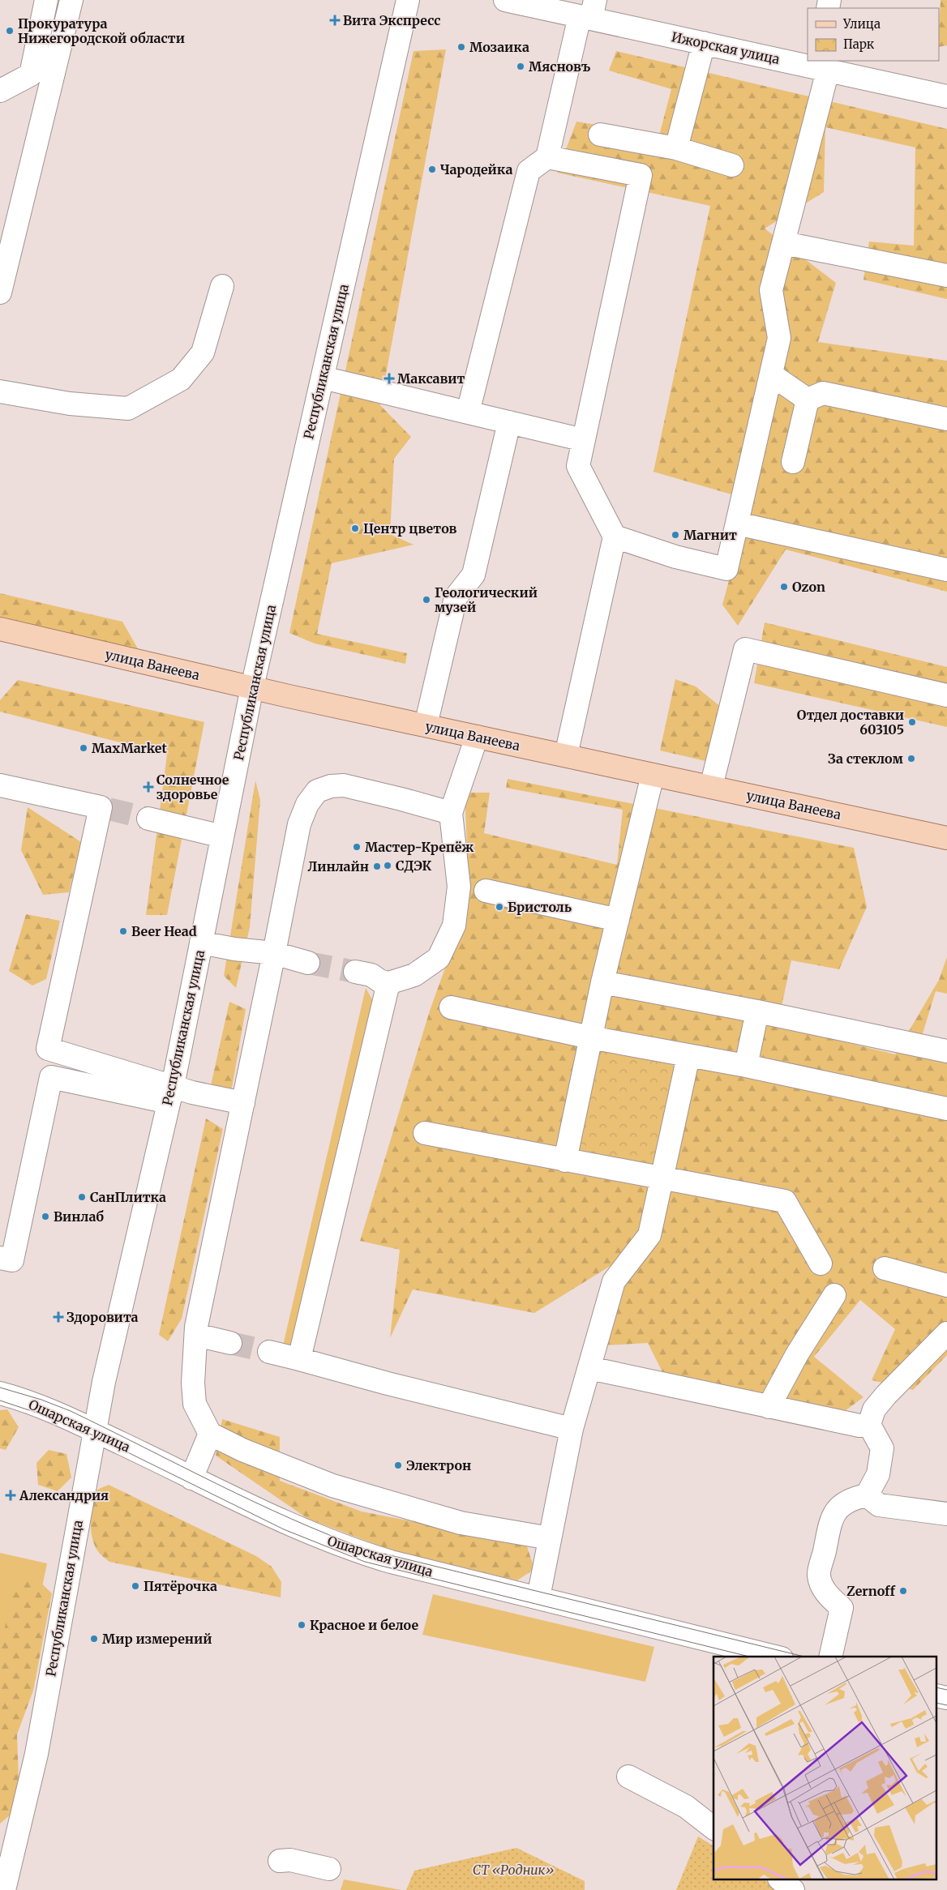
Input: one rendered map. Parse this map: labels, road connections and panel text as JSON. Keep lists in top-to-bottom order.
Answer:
{
  "streets": {
    "main road": ["улица Ванеева"],
    "street": ["Ижорская улица", "Республиканская улица", "Ошарская улица"]
  },
  "crossings": [
    ["Республиканская улица", "улица Ванеева"],
    ["Республиканская улица", "Ошарская улица"]
  ],
  "parks": ["СТ «Родник»"],
  "places": {
    "health": [
      "Вита Экспресс",
      "Максавит",
      "Солнечное здоровье",
      "Здоровита",
      "Александрия"
    ],
    "other": [
      "Прокуратура Нижегородской области",
      "Мозаика",
      "Мясновъ",
      "Чародейка",
      "Центр цветов",
      "Магнит",
      "Ozon",
      "Геологический музей",
      "Отдел доставки 603105",
      "MaxMarket",
      "За стеклом",
      "Мастер-Крепёж",
      "СДЭК",
      "Линлайн",
      "Бристоль",
      "Beer Head",
      "СанПлитка",
      "Винлаб",
      "Электрон",
      "Пятёрочка",
      "Zernoff",
      "Красное и белое",
      "Мир измерений"
    ]
  },
  "legend": ["Улица", "Парк"]
}
